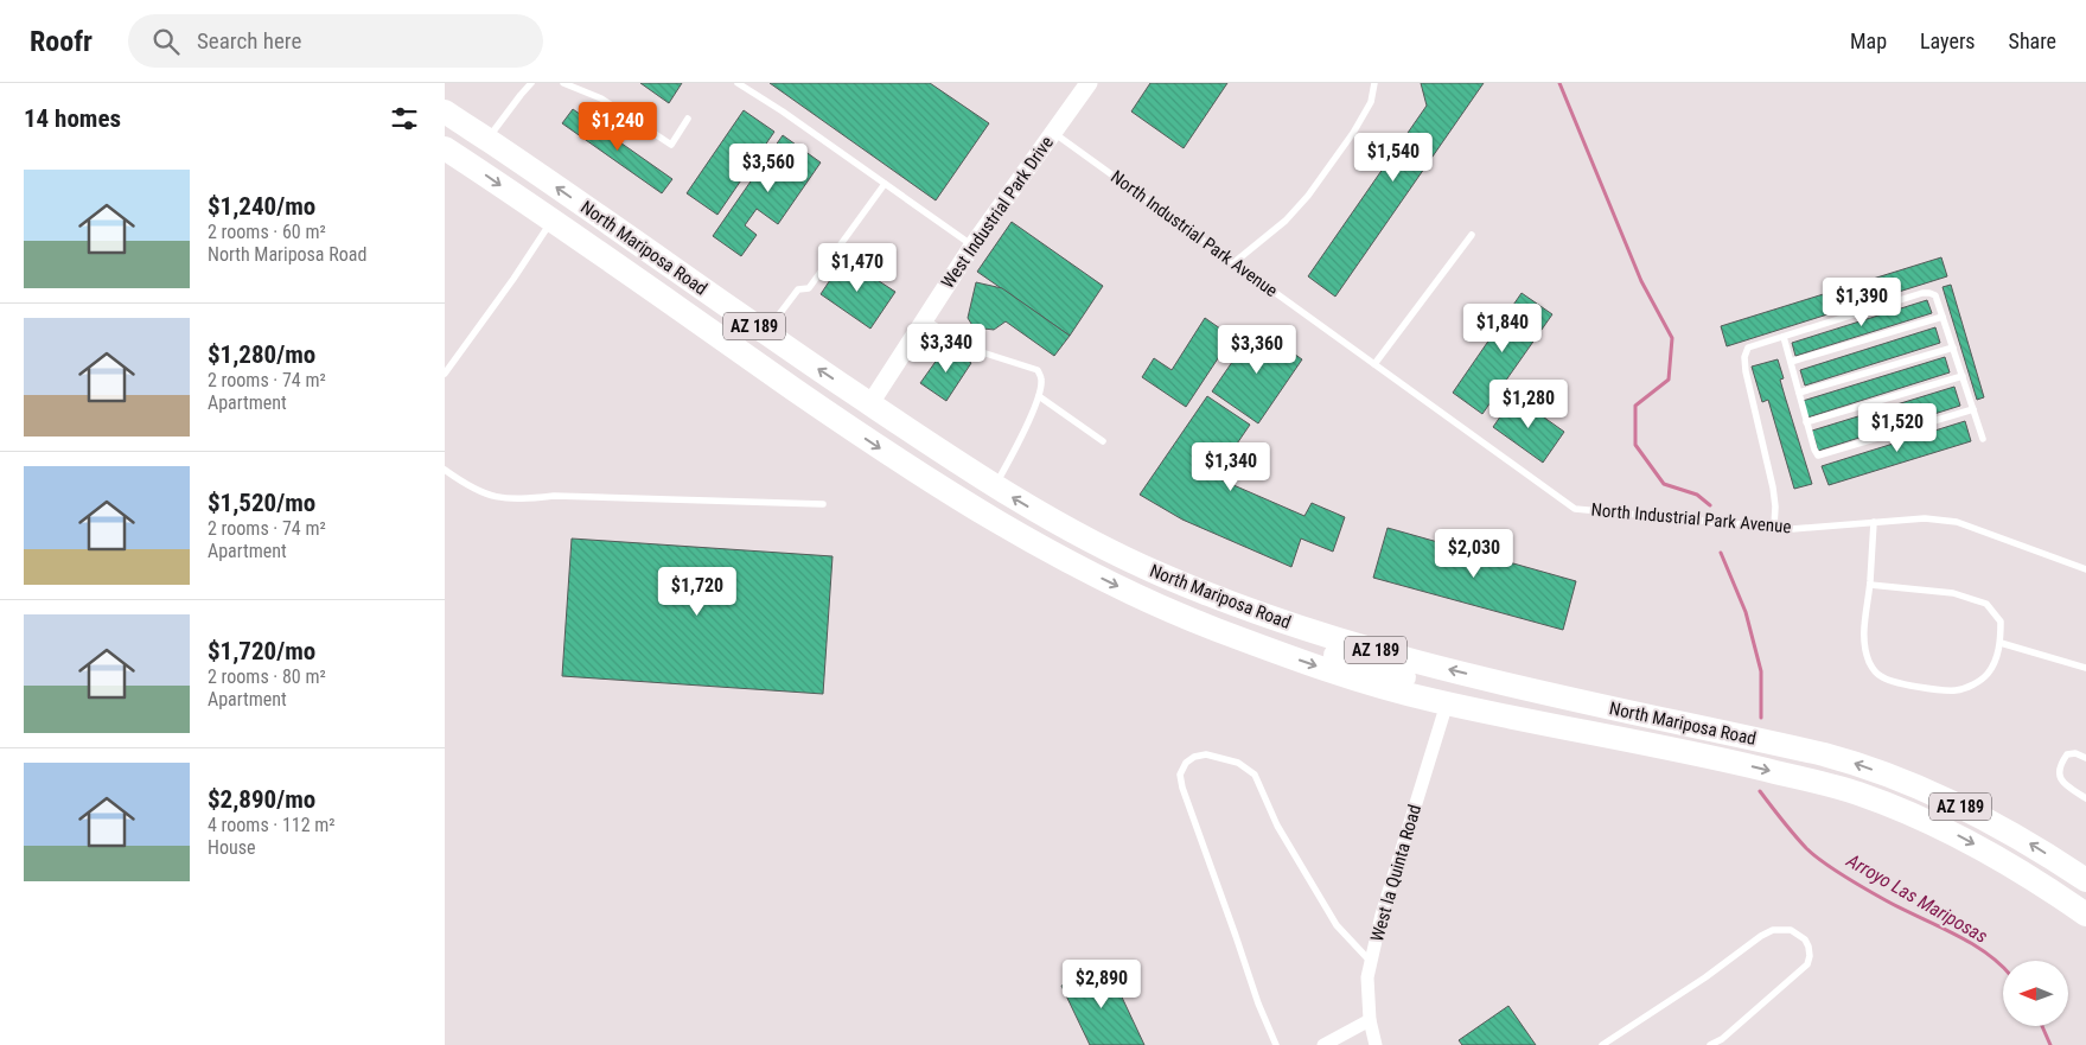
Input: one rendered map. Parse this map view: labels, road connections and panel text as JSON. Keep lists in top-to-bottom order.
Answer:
{
  "streets": {
    "highway": ["North Mariposa Road", "AZ 189"],
    "street": ["West Industrial Park Drive", "West la Quinta Road"],
    "lane": ["North Industrial Park Avenue"]
  },
  "crossings": [
    ["West Industrial Park Drive", "North Industrial Park Avenue"],
    ["West Industrial Park Drive", "North Mariposa Road"],
    ["North Mariposa Road", "West la Quinta Road"]
  ],
  "water": ["Arroyo Las Mariposas"],
  "north": "left",
  "page": {
    "header": "Roofr",
    "search": "Search here",
    "nav": ["Map", "Layers", "Share"],
    "heading": "14 homes",
    "price": [
      "$1,240",
      "$1,540",
      "$3,560",
      "$1,470",
      "$1,390",
      "$1,840",
      "$3,340",
      "$3,360",
      "$1,280",
      "$1,520",
      "$1,340",
      "$2,030",
      "$1,720",
      "$2,890"
    ],
    "list": [
      {
        "name": "$1,240/mo",
        "note": "2 rooms · 60 m² · North Mariposa Road"
      },
      {
        "name": "$1,280/mo",
        "note": "2 rooms · 74 m² · Apartment"
      },
      {
        "name": "$1,520/mo",
        "note": "2 rooms · 74 m² · Apartment"
      },
      {
        "name": "$1,720/mo",
        "note": "2 rooms · 80 m² · Apartment"
      },
      {
        "name": "$2,890/mo",
        "note": "4 rooms · 112 m² · House"
      }
    ]
  }
}
